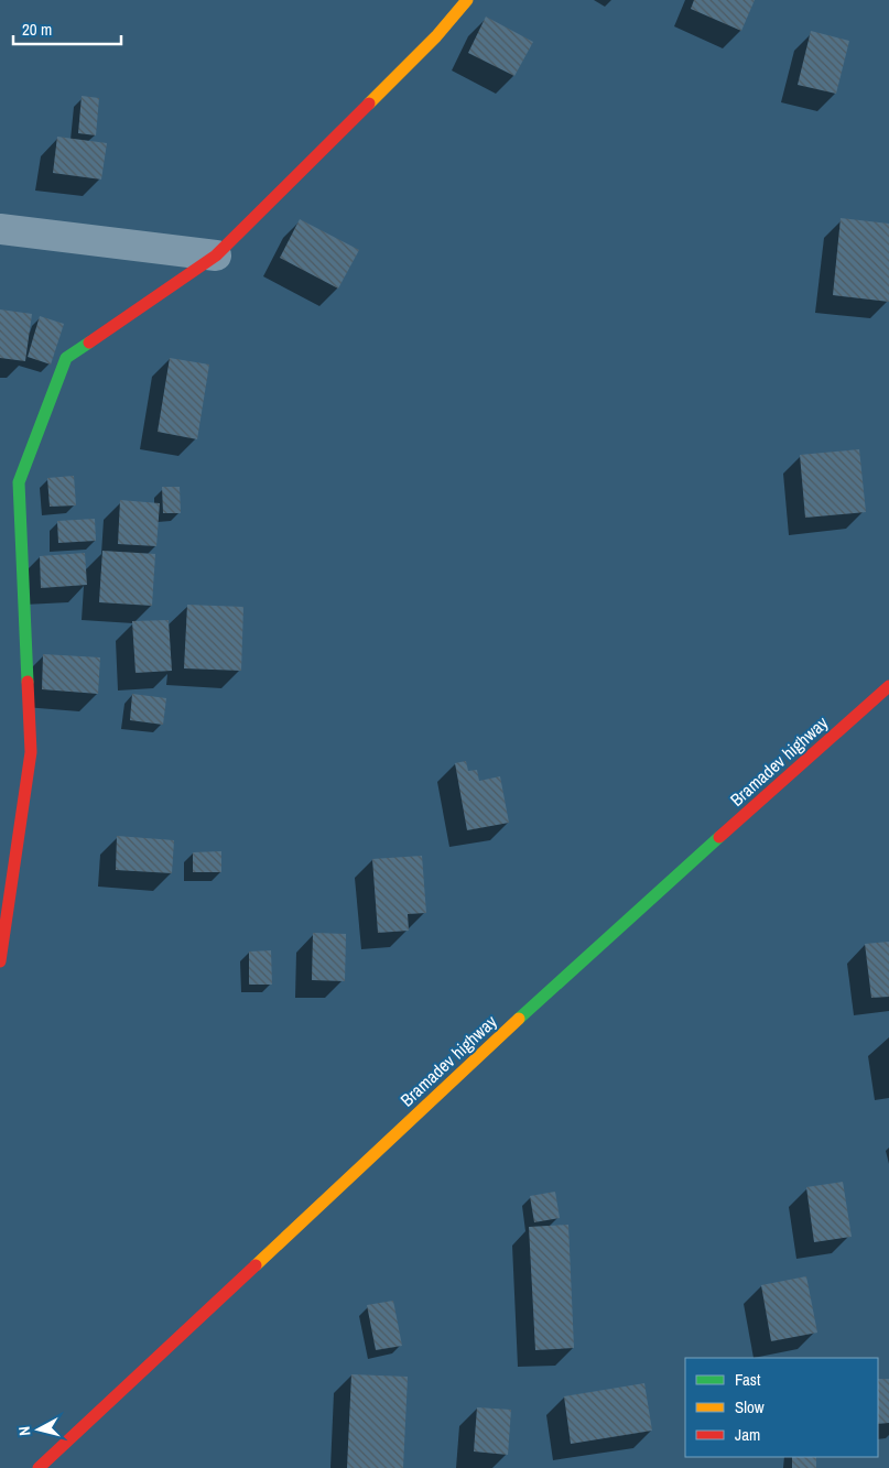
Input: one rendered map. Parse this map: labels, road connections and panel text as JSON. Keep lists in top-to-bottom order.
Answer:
{
  "streets": {
    "street": ["Bramadev highway"]
  },
  "legend": ["Fast", "Slow", "Jam"],
  "scale_bar": "20 m",
  "north": "left"
}
